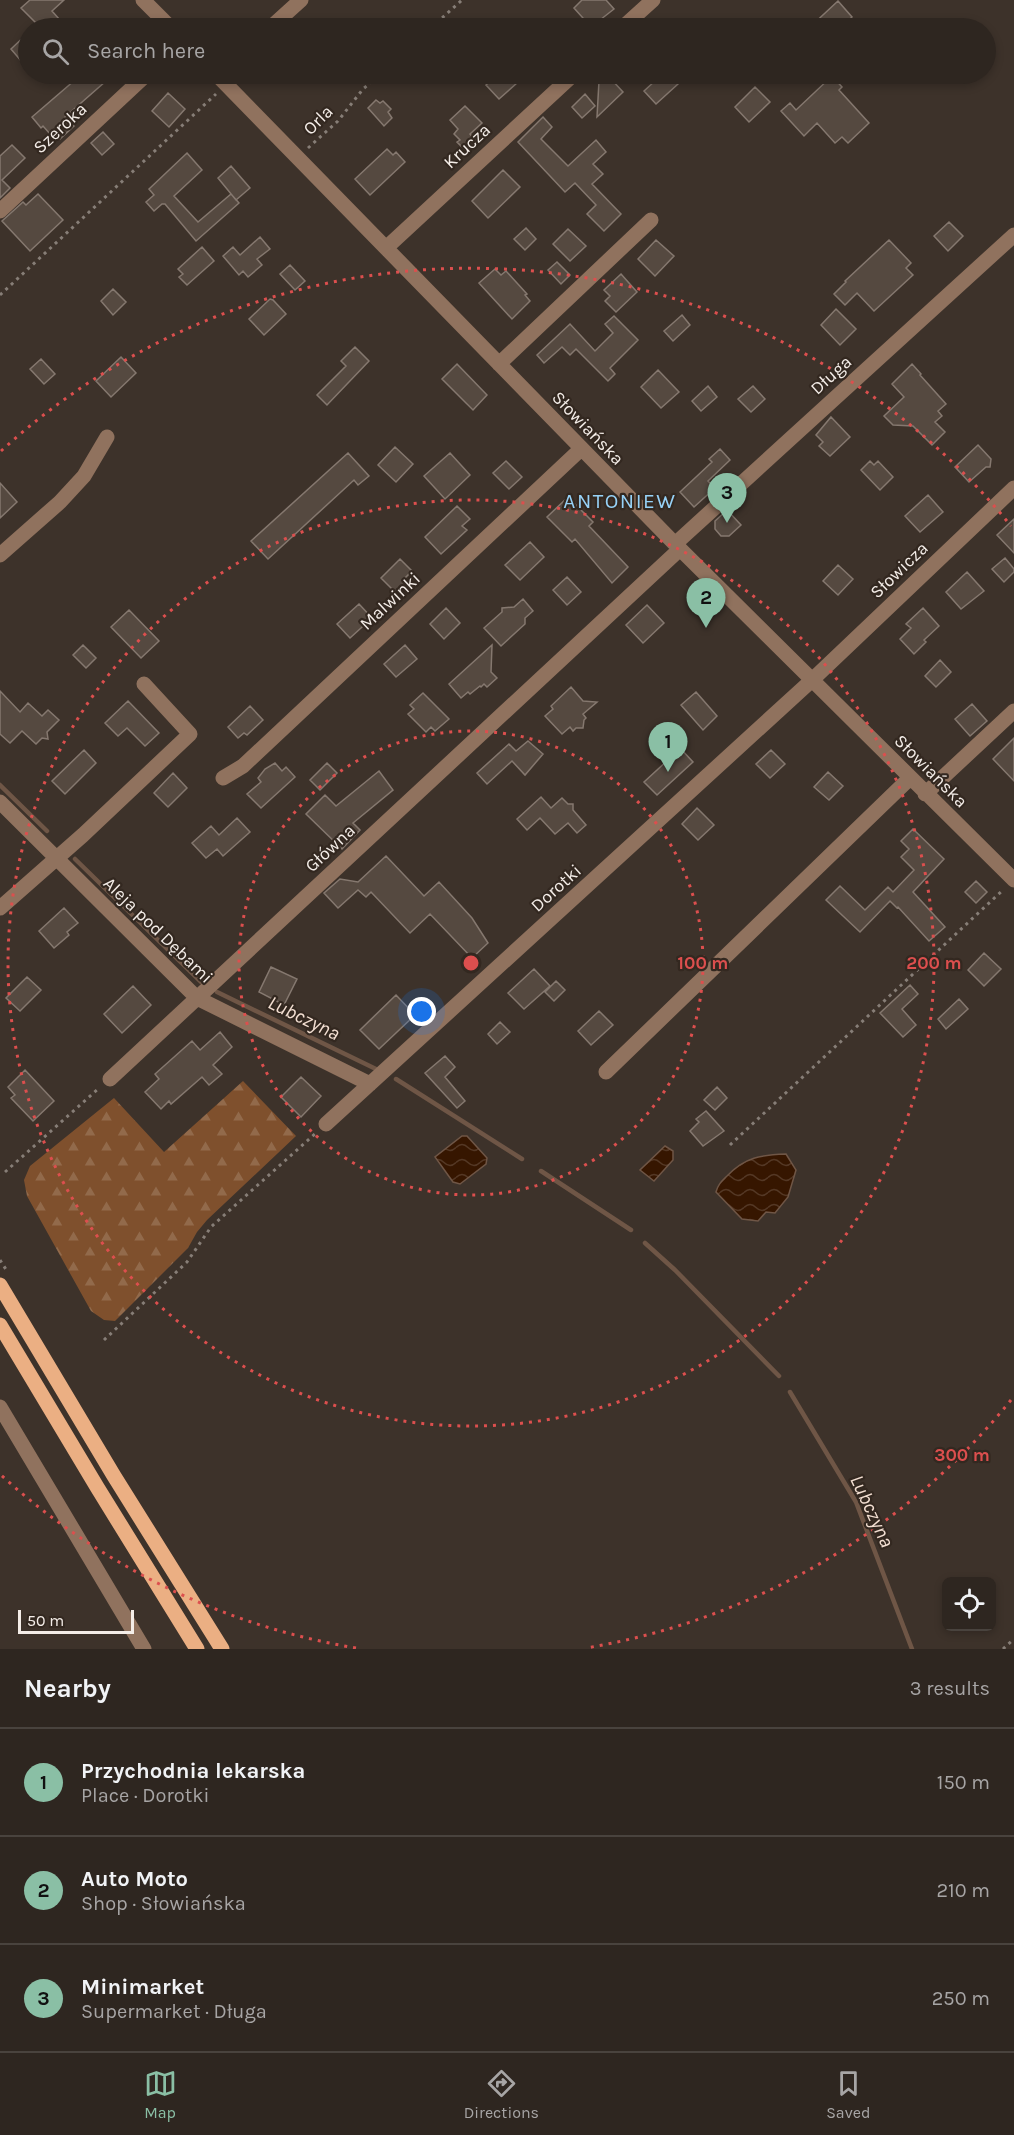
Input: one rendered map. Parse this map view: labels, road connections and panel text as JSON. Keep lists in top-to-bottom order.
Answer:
{
  "streets": {
    "street": [
      "Szeroka",
      "Krucza",
      "Długa",
      "Słowiańska",
      "Słowicza",
      "Malwinki",
      "Główna",
      "Dorotki",
      "Aleja pod Dębami"
    ],
    "path": ["Orla"]
  },
  "crossings": [
    ["Orla", "Słowiańska"],
    ["Krucza", "Słowiańska"],
    ["Długa", "Słowiańska"],
    ["Długa", "Główna"],
    ["Słowiańska", "Słowicza"],
    ["Słowiańska", "Malwinki"],
    ["Słowiańska", "Główna"],
    ["Słowiańska", "Dorotki"],
    ["Słowicza", "Dorotki"],
    ["Główna", "Aleja pod Dębami"],
    ["Dorotki", "Aleja pod Dębami"]
  ],
  "districts": ["ANTONIEW"],
  "water": ["Lubczyna"],
  "scale_bar": "50 m",
  "page": {
    "search": "Search here",
    "pins": ["3", "2", "1"],
    "scale": "50 m",
    "heading": ["Nearby", "3 results"],
    "list": [
      {
        "mark": "1",
        "name": "Przychodnia lekarska",
        "note": "Place · Dorotki",
        "value": "150 m"
      },
      {
        "mark": "2",
        "name": "Auto Moto",
        "note": "Shop · Słowiańska",
        "value": "210 m"
      },
      {
        "mark": "3",
        "name": "Minimarket",
        "note": "Supermarket · Długa",
        "value": "250 m"
      }
    ],
    "nav": ["Map", "Directions", "Saved"]
  },
  "rings": ["100 m", "200 m", "300 m"]
}
